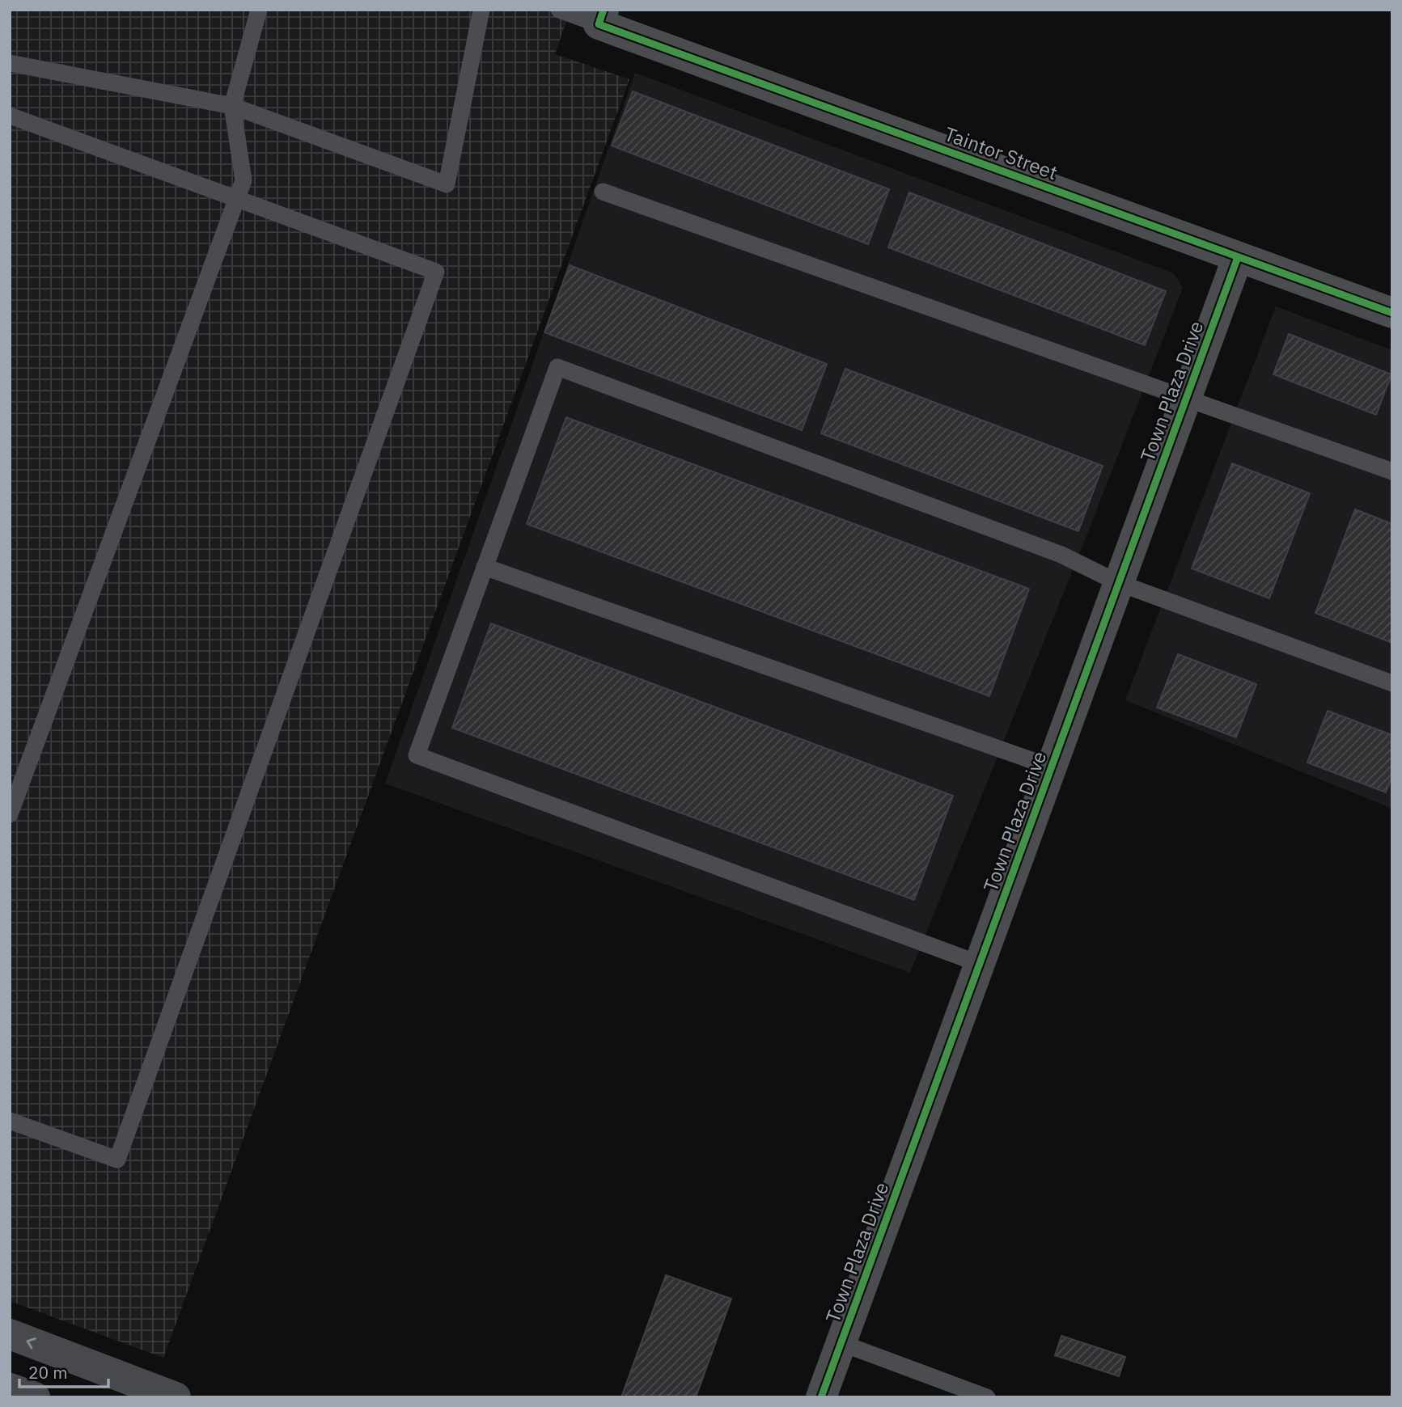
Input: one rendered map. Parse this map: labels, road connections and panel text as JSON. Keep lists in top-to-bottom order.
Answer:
{
  "streets": {
    "street": ["Taintor Street", "Town Plaza Drive"]
  },
  "crossings": [
    ["Taintor Street", "Town Plaza Drive"]
  ],
  "scale_bar": "20 m"
}
